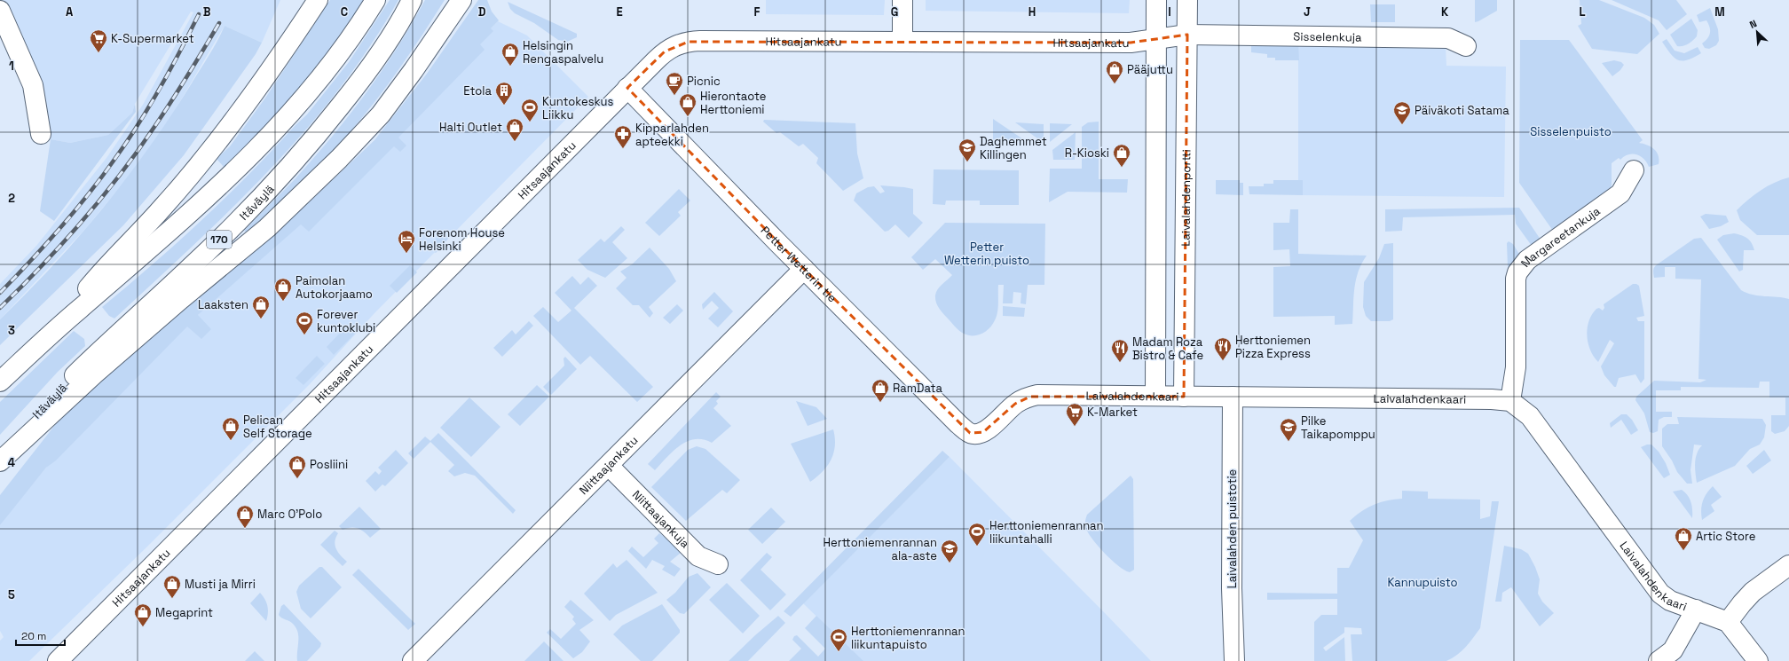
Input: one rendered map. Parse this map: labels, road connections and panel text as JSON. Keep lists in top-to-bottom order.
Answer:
{
  "streets": {
    "main road": [
      "Sisselenkuja",
      "Hitsaajankatu",
      "Laivalahdenportti",
      "Itäväylä",
      "Margareetankuja",
      "170",
      "Petter Wetterin tie",
      "Laivalahdenkaari",
      "Niittaajankatu",
      "Niittaajankuja",
      "Laivalahden puistotie"
    ]
  },
  "crossings": [
    ["Sisselenkuja", "Hitsaajankatu"],
    ["Sisselenkuja", "Laivalahdenportti"],
    ["Hitsaajankatu", "Laivalahdenportti"],
    ["Hitsaajankatu", "Petter Wetterin tie"],
    ["Laivalahdenportti", "Laivalahdenkaari"],
    ["Margareetankuja", "Laivalahdenkaari"],
    ["Petter Wetterin tie", "Laivalahdenkaari"],
    ["Petter Wetterin tie", "Niittaajankatu"],
    ["Laivalahdenkaari", "Laivalahden puistotie"],
    ["Niittaajankatu", "Niittaajankuja"]
  ],
  "parks": ["Sisselenpuisto", "Petter Wetterin puisto", "Kannupuisto"],
  "places": {
    "supermarket": ["K-Supermarket", "K-Market"],
    "shop": [
      "Helsingin Rengaspalvelu",
      "Pääjuttu",
      "Hierontaote Herttoniemi",
      "Halti Outlet",
      "R-Kioski",
      "Paimolan Autokorjaamo",
      "Laaksten",
      "RamData",
      "Pelican Self Storage",
      "Posliini",
      "Marc O'Polo",
      "Artic Store",
      "Musti ja Mirri",
      "Megaprint"
    ],
    "cafe": ["Picnic"],
    "building": ["Etola"],
    "sports": [
      "Kuntokeskus Liikku",
      "Forever kuntoklubi",
      "Herttoniemenrannan liikuntahalli",
      "Herttoniemenrannan liikuntapuisto"
    ],
    "school or university": [
      "Päiväkoti Satama",
      "Daghemmet Killingen",
      "Pilke Taikapomppu",
      "Herttoniemenrannan ala-aste"
    ],
    "pharmacy": ["Kipparlahden apteekki"],
    "hotel": ["Forenom House Helsinki"],
    "restaurant": ["Herttoniemen Pizza Express", "Madam Roza Bistro & Cafe"]
  },
  "scale_bar": "20 m",
  "north": "top left",
  "grid": {
    "columns": [
      "A",
      "B",
      "C",
      "D",
      "E",
      "F",
      "G",
      "H",
      "I",
      "J",
      "K",
      "L",
      "M"
    ],
    "rows": [
      "1",
      "2",
      "3",
      "4",
      "5"
    ]
  }
}
